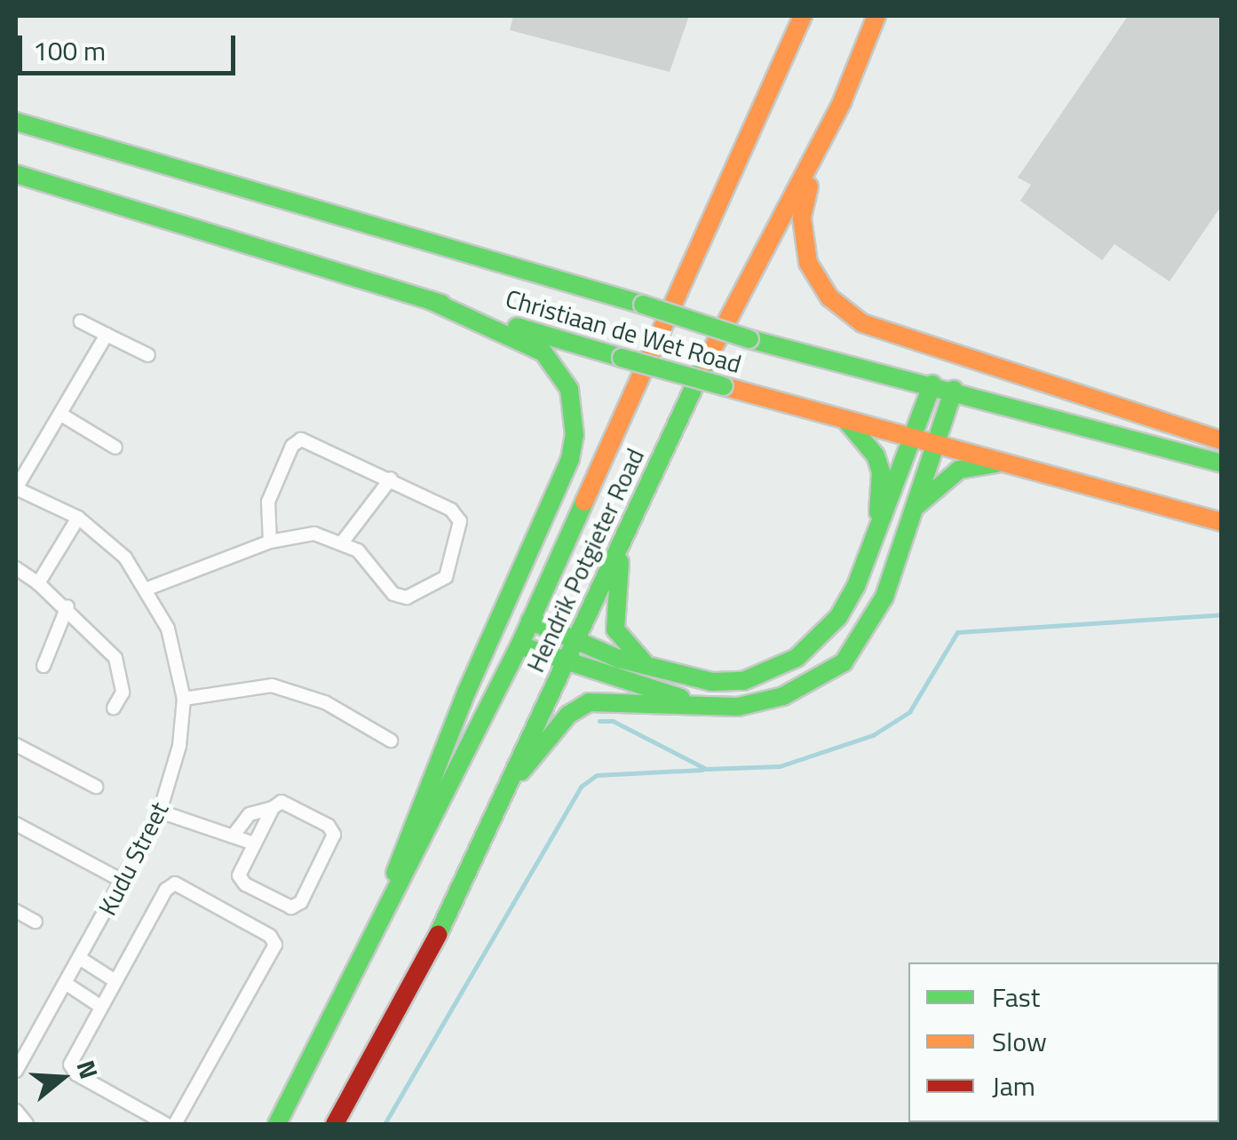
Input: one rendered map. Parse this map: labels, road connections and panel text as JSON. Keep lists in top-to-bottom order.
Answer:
{
  "streets": {
    "main road": ["Christiaan de Wet Road", "Hendrik Potgieter Road"],
    "street": ["Kudu Street"]
  },
  "legend": ["Fast", "Slow", "Jam"],
  "scale_bar": "100 m",
  "north": "right"
}
